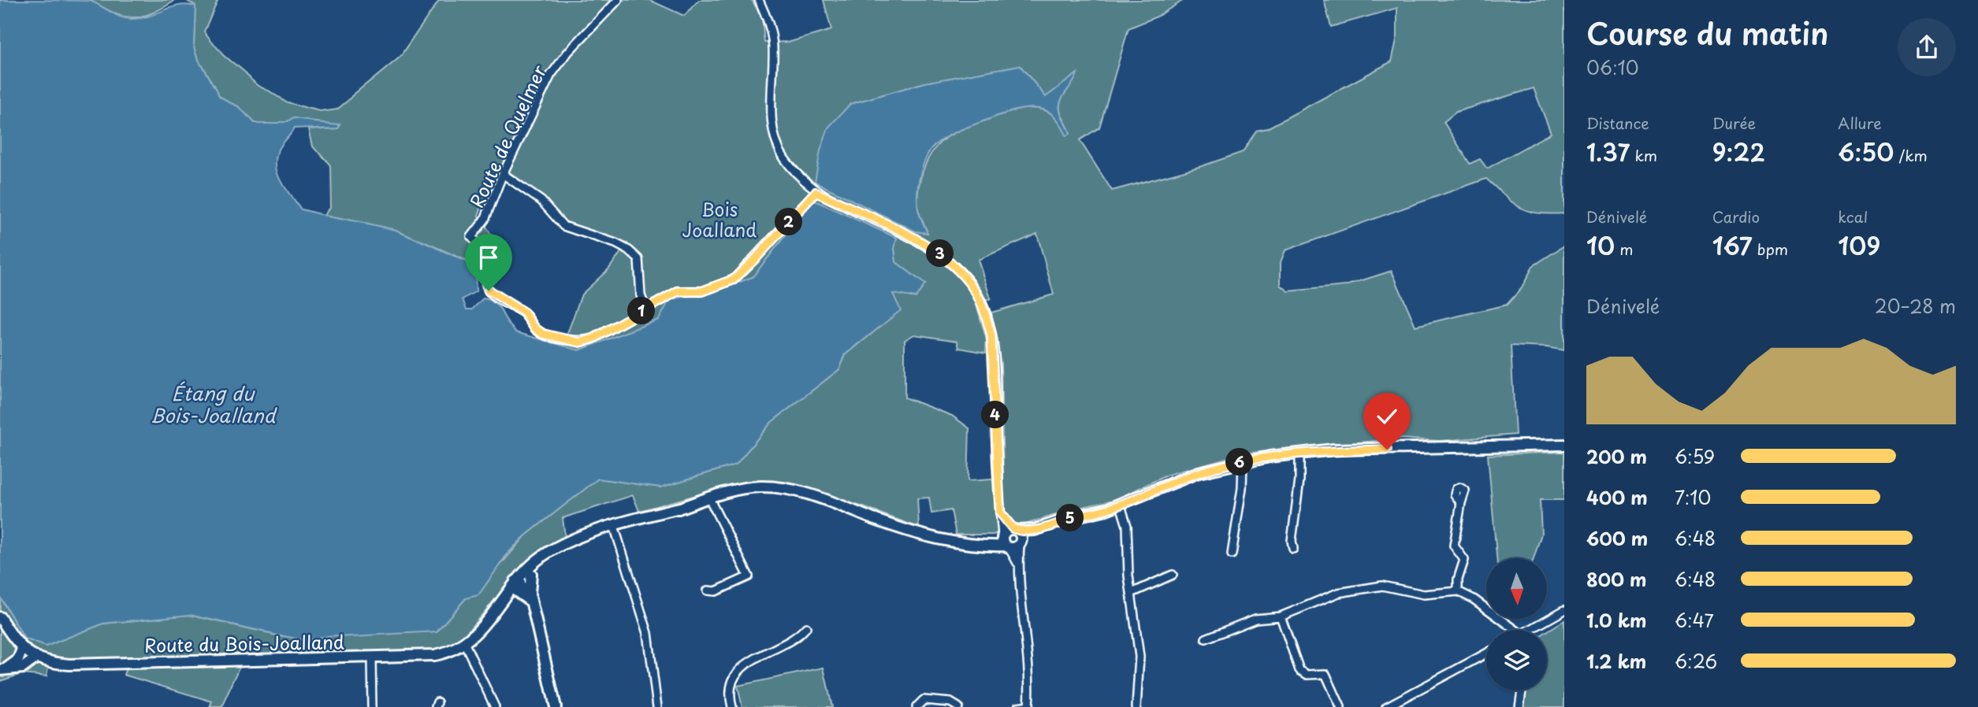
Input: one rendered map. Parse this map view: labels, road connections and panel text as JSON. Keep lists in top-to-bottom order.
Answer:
{
  "streets": {
    "street": ["Route de Quelmer", "Route du Bois-Joalland"]
  },
  "water": ["Étang du Bois-Joalland"],
  "parks": ["Bois Joalland"],
  "north": "bottom",
  "page": {
    "heading": ["Course du matin", "06:10"],
    "stats": [
      ["Distance", "1.37 km"],
      ["Durée", "9:22"],
      ["Allure", "6:50 /km"],
      ["Dénivelé", "10 m"],
      ["Cardio", "167 bpm"],
      ["kcal", "109"]
    ],
    "pins": [
      "2",
      "3",
      "1",
      "4",
      "6",
      "5"
    ],
    "chart": ["Dénivelé", "20–28 m"],
    "list": [
      {
        "name": "200 m",
        "note": "6:59"
      },
      {
        "name": "400 m",
        "note": "7:10"
      },
      {
        "name": "600 m",
        "note": "6:48"
      },
      {
        "name": "800 m",
        "note": "6:48"
      },
      {
        "name": "1.0 km",
        "note": "6:47"
      },
      {
        "name": "1.2 km",
        "note": "6:26"
      }
    ]
  }
}
